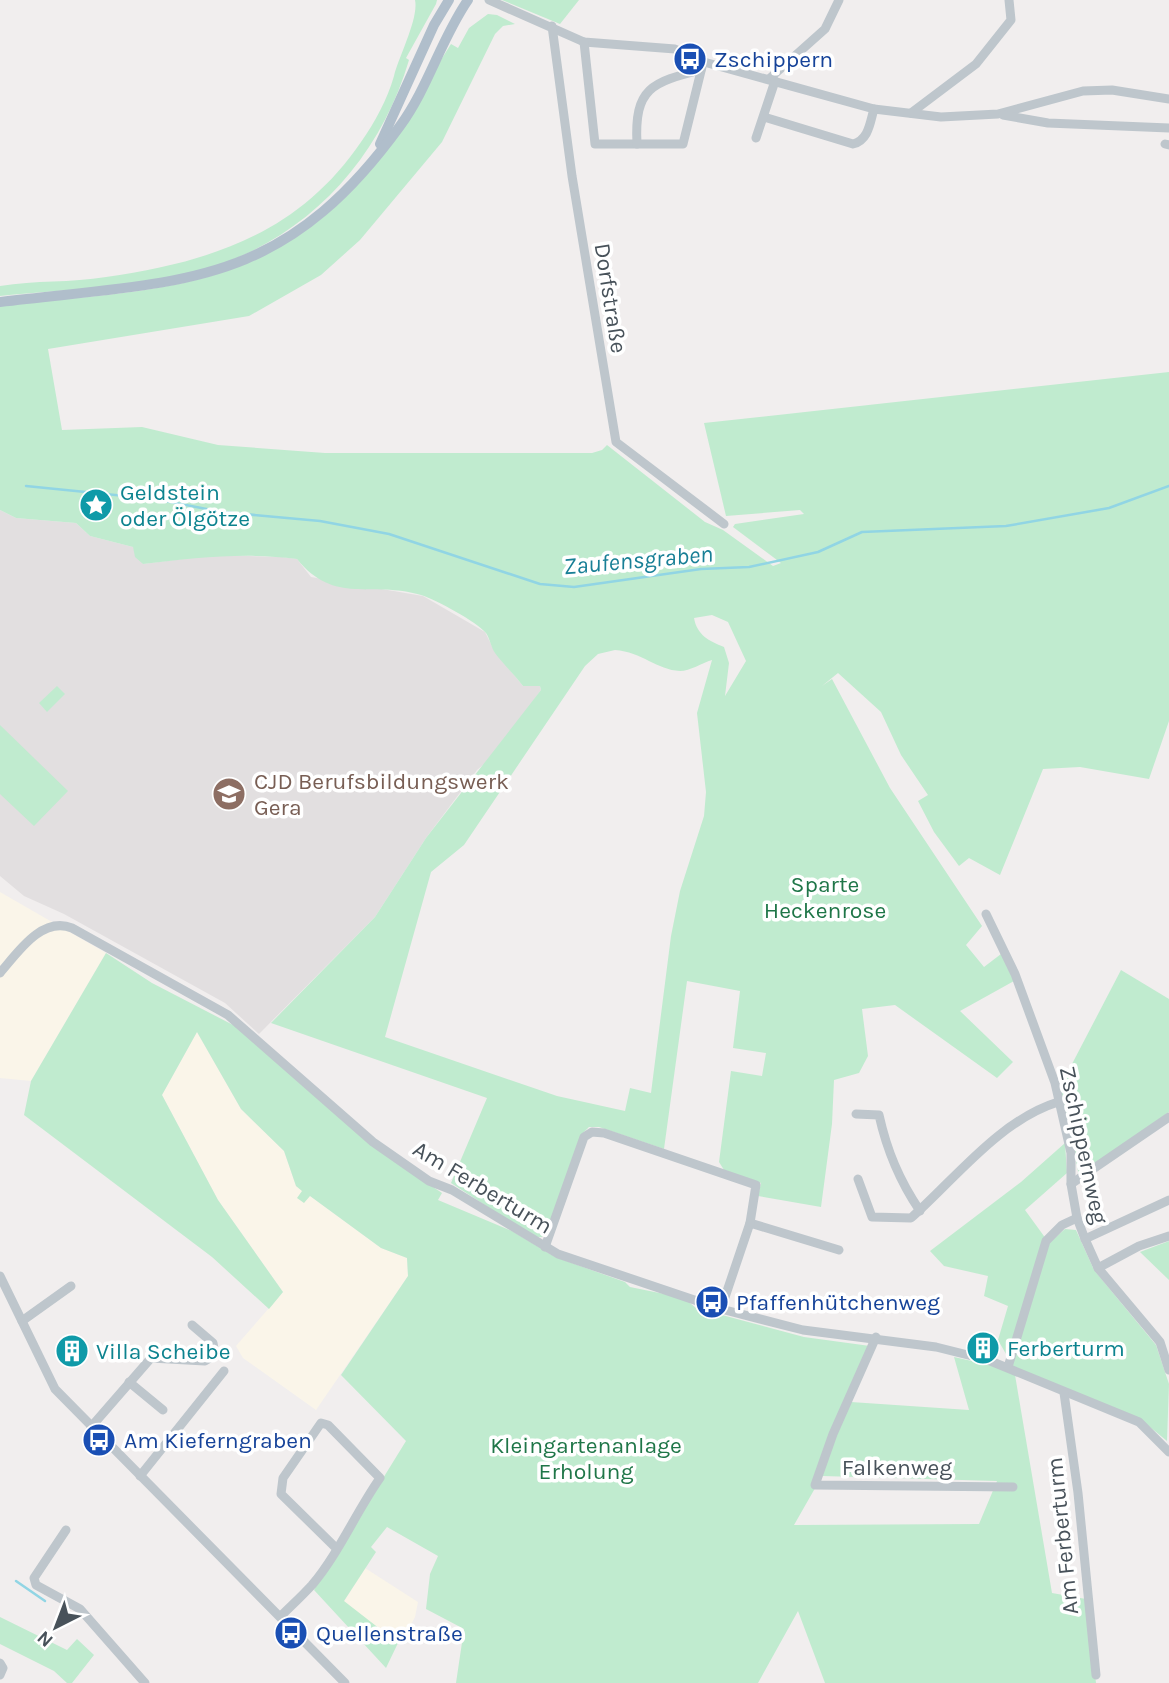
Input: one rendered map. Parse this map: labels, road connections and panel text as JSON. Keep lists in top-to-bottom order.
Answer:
{
  "streets": {
    "street": [
      "Dorfstraße",
      "Zschippernweg",
      "Am Ferberturm",
      "Falkenweg"
    ]
  },
  "crossings": [
    ["Am Ferberturm", "Falkenweg"]
  ],
  "water": ["Zaufensgraben"],
  "parks": ["Sparte Heckenrose", "Kleingartenanlage Erholung"],
  "places": {
    "bus stop": [
      "Zschippern",
      "Pfaffenhütchenweg",
      "Am Kieferngraben",
      "Quellenstraße"
    ],
    "place": ["Geldstein oder Ölgötze"],
    "school or university": ["CJD Berufsbildungswerk Gera"],
    "building": ["Ferberturm", "Villa Scheibe"]
  },
  "north": "bottom left"
}
